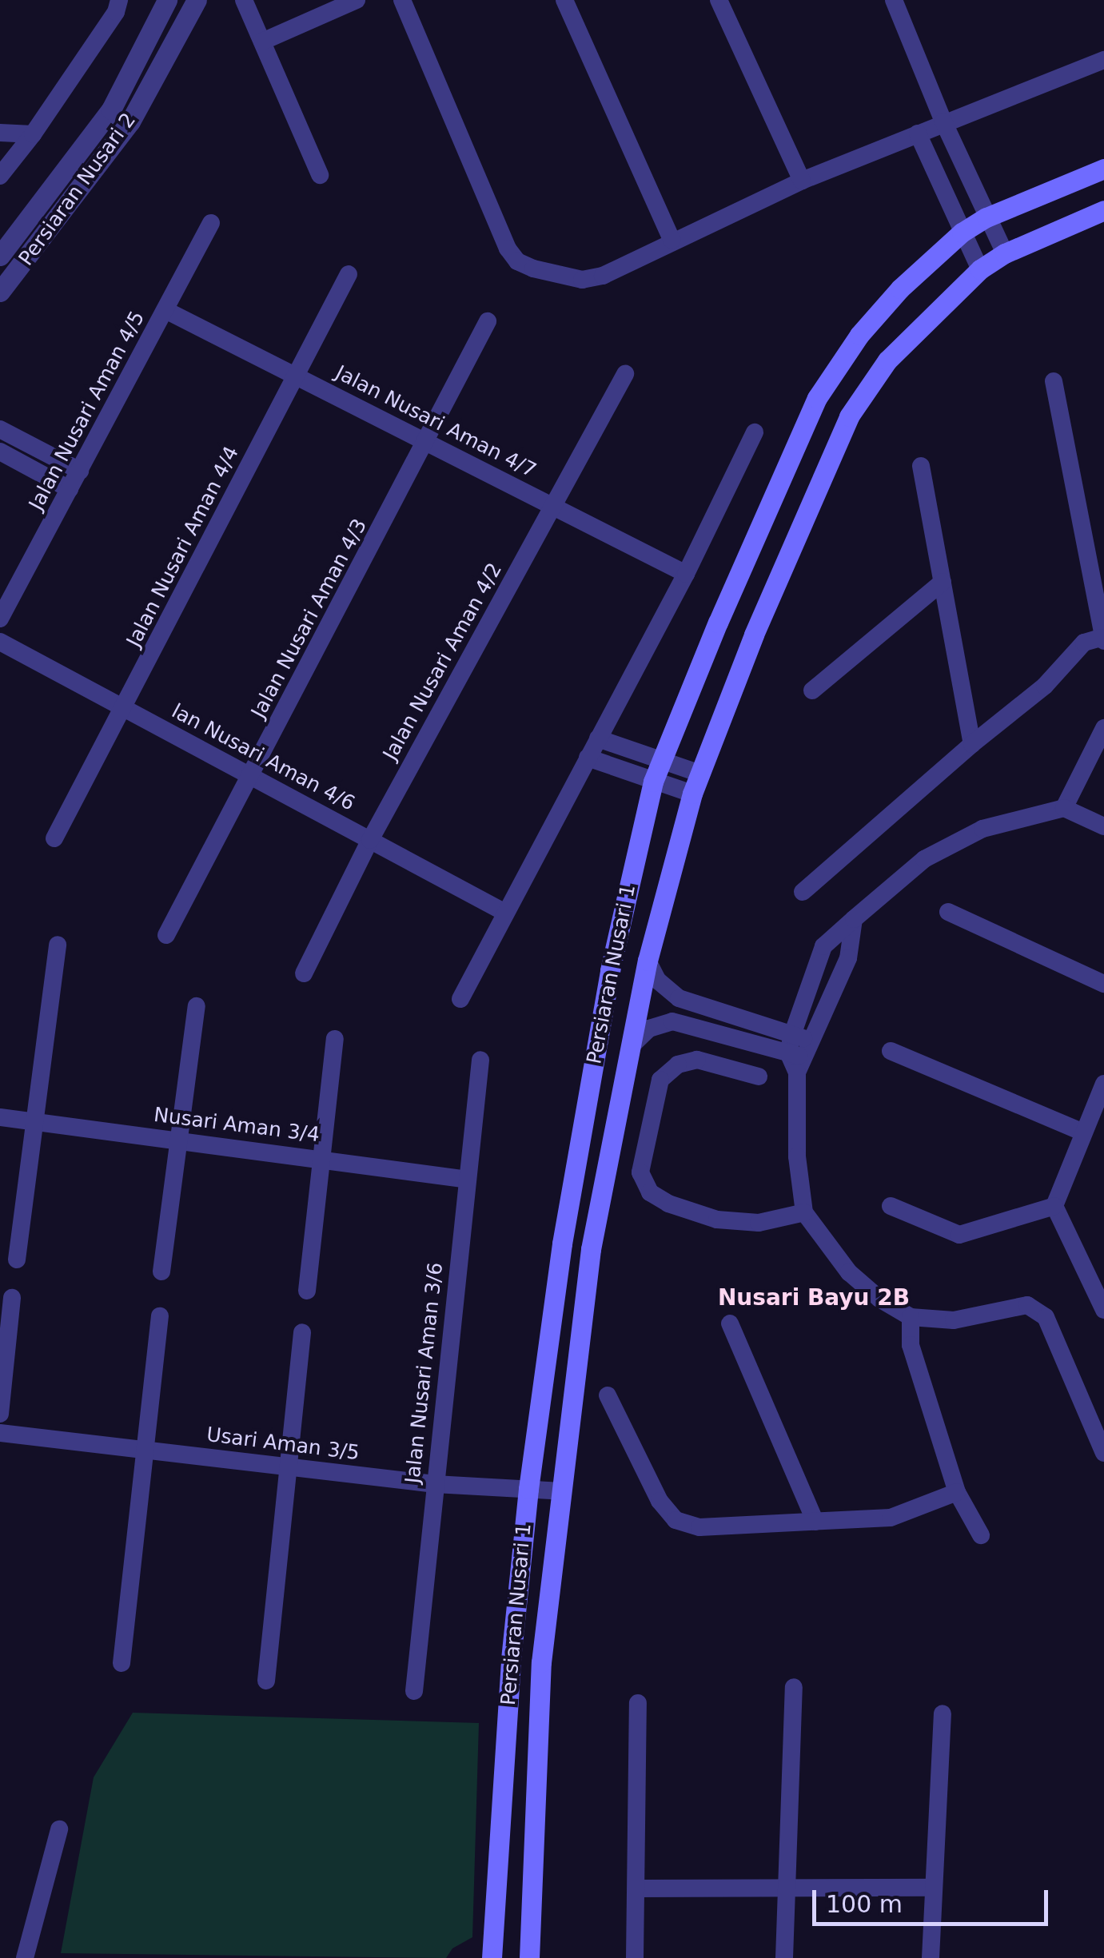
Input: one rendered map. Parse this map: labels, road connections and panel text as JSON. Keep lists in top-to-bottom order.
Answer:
{
  "streets": {
    "main road": ["Persiaran Nusari 1"],
    "street": [
      "Persiaran Nusari 2",
      "Jalan Nusari Aman 4/5",
      "Jalan Nusari Aman 4/7",
      "Jalan Nusari Aman 4/4",
      "Jalan Nusari Aman 4/3",
      "Jalan Nusari Aman 4/2",
      "lan Nusari Aman 4/6",
      "Nusari Aman 3/4",
      "Jalan Nusari Aman 3/6",
      "Usari Aman 3/5"
    ]
  },
  "crossings": [
    ["Jalan Nusari Aman 4/5", "Jalan Nusari Aman 4/7"],
    ["Jalan Nusari Aman 4/7", "Jalan Nusari Aman 4/4"],
    ["Jalan Nusari Aman 4/7", "Jalan Nusari Aman 4/3"],
    ["Jalan Nusari Aman 4/7", "Jalan Nusari Aman 4/2"],
    ["Jalan Nusari Aman 4/4", "lan Nusari Aman 4/6"],
    ["Jalan Nusari Aman 4/3", "lan Nusari Aman 4/6"],
    ["Jalan Nusari Aman 4/2", "lan Nusari Aman 4/6"],
    ["Persiaran Nusari 1", "Usari Aman 3/5"],
    ["Nusari Aman 3/4", "Jalan Nusari Aman 3/6"],
    ["Jalan Nusari Aman 3/6", "Usari Aman 3/5"]
  ],
  "districts": ["Nusari Bayu 2B"],
  "scale_bar": "100 m"
}
